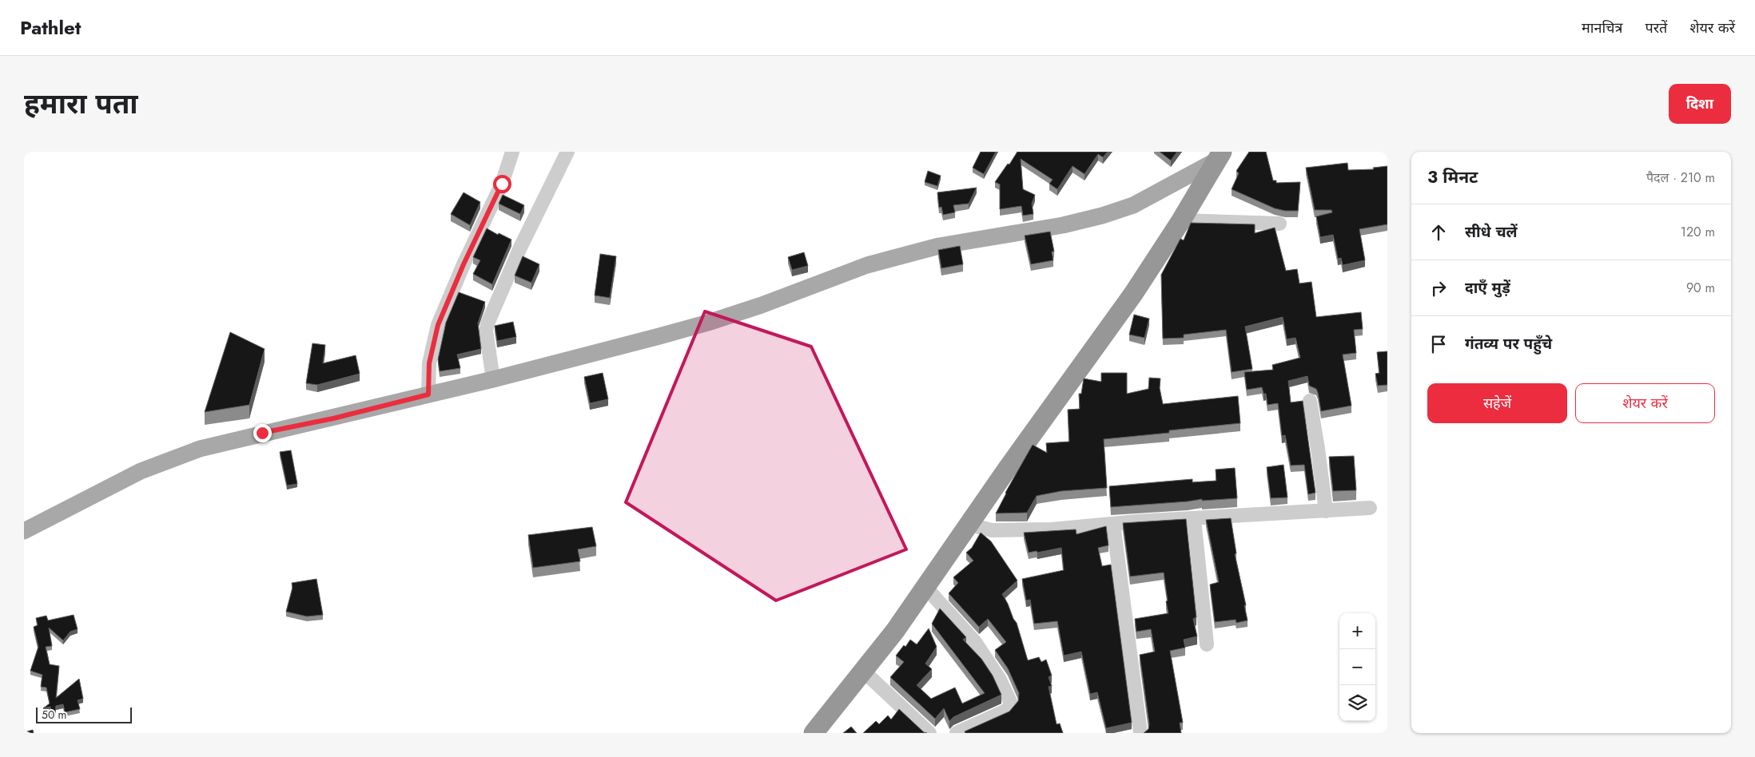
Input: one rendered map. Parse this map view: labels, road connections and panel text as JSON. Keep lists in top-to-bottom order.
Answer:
{
  "scale_bar": "50 m",
  "page": {
    "header": "Pathlet",
    "nav": ["मानचित्र", "परतें", "शेयर करें"],
    "title": "हमारा पता",
    "buttons": [
      "दिशा",
      ["सहेजें", "शेयर करें"]
    ],
    "heading": ["3 मिनट", "पैदल · 210 m"],
    "list": [
      ["सीधे चलें", "120 m"],
      ["दाएँ मुड़ें", "90 m"],
      "गंतव्य पर पहुँचे"
    ],
    "map_buttons": ["+", "−"],
    "scale": "50 m"
  }
}
